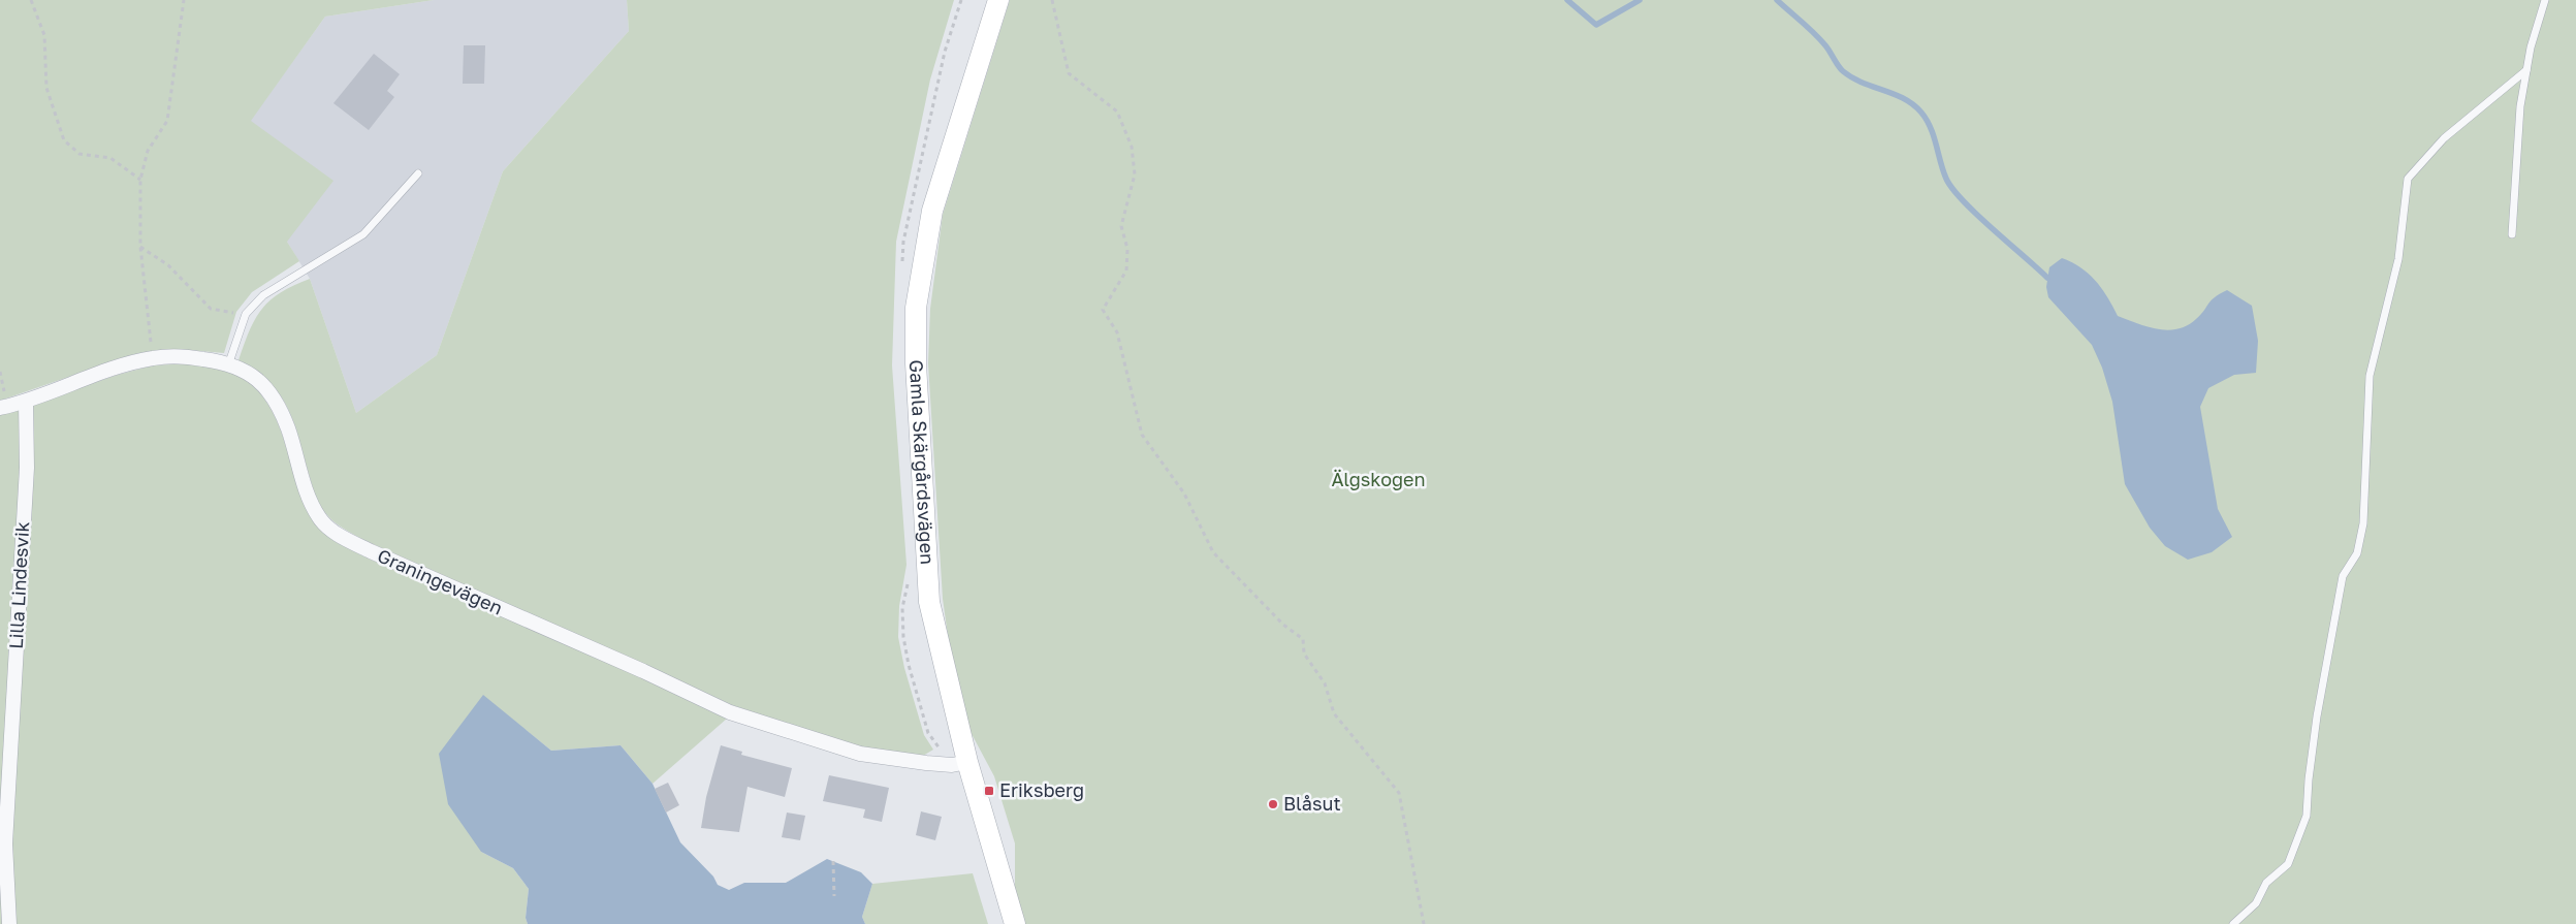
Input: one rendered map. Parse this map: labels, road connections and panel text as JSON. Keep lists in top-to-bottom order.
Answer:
{
  "streets": {
    "main road": ["Gamla Skärgårdsvägen"],
    "street": ["Graningevägen", "Lilla Lindesvik"]
  },
  "crossings": [
    ["Gamla Skärgårdsvägen", "Graningevägen"],
    ["Graningevägen", "Lilla Lindesvik"]
  ],
  "parks": ["Älgskogen"],
  "places": {
    "transit": ["Eriksberg"],
    "other": ["Blåsut"]
  }
}
